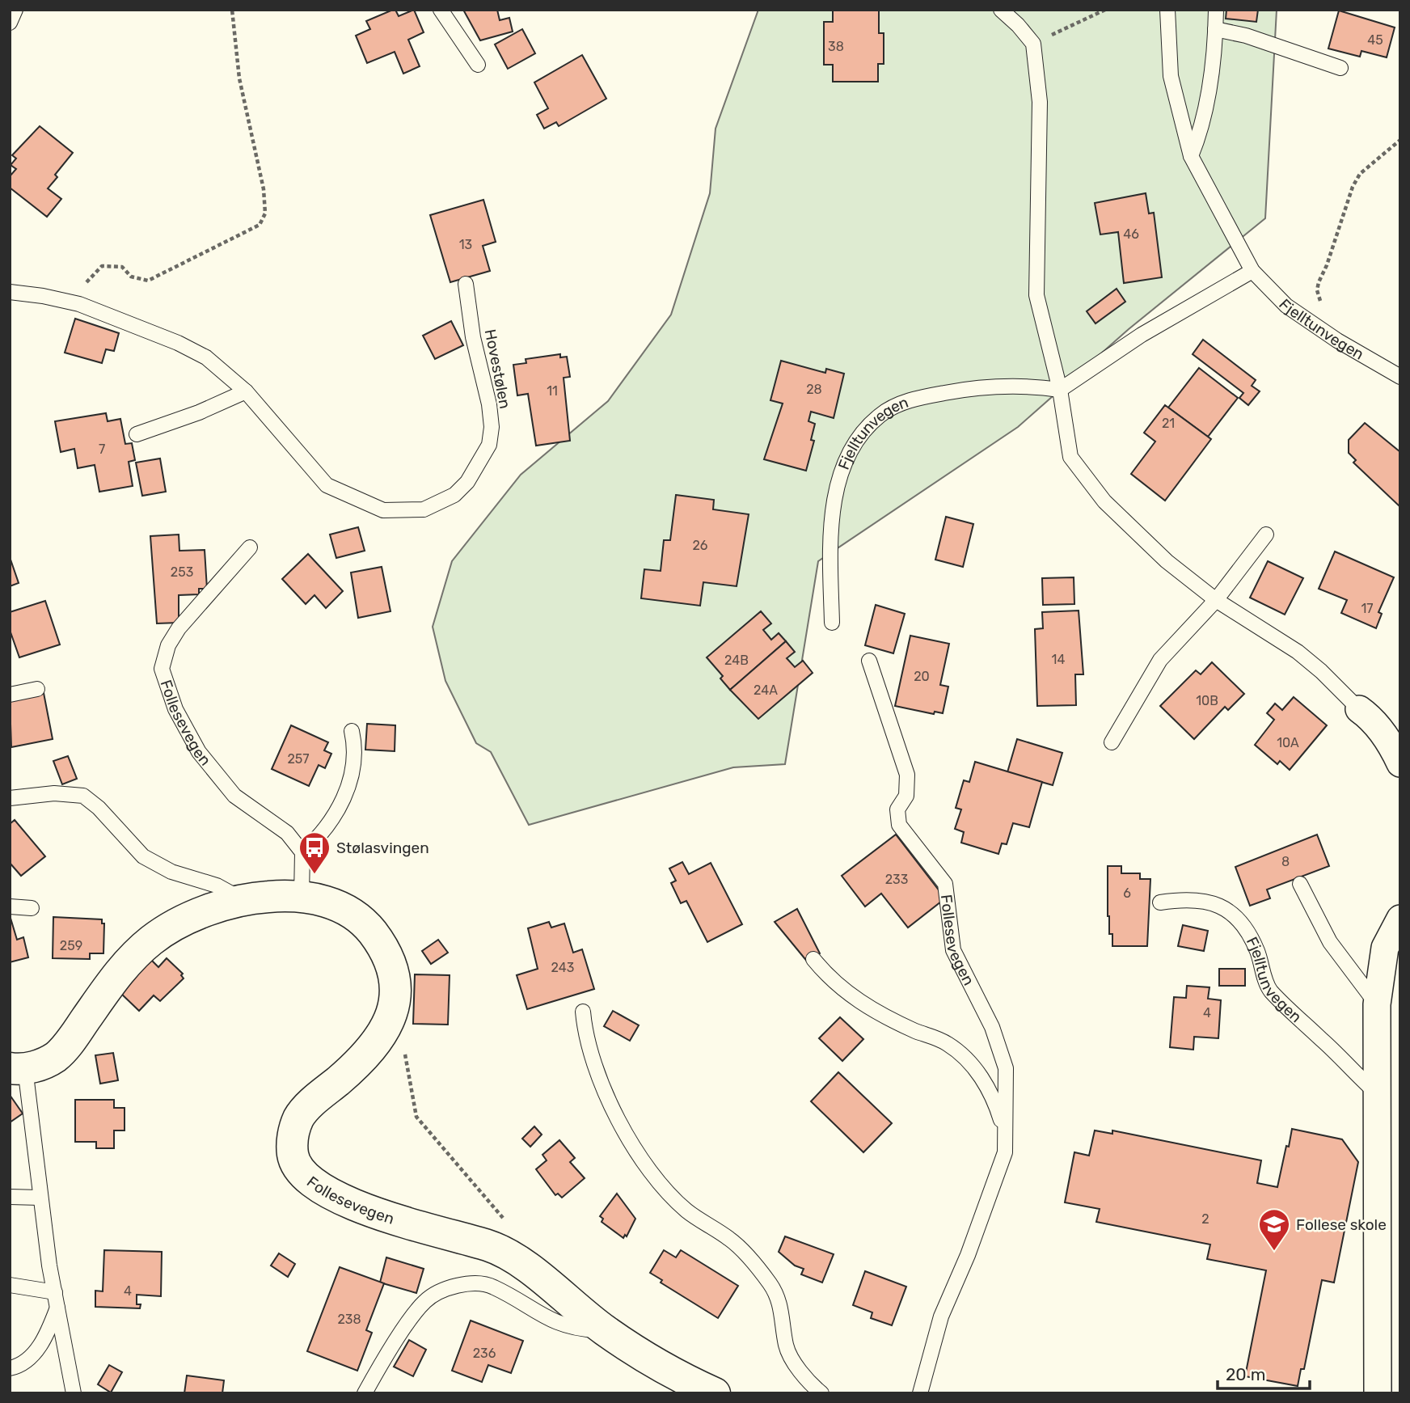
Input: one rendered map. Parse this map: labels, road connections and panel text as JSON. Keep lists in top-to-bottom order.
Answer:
{
  "streets": {
    "main road": ["Follesevegen"],
    "lane": ["Fjelltunvegen", "Hovestølen"]
  },
  "places": {
    "bus stop": ["Stølasvingen"],
    "school or university": ["Follese skole"]
  },
  "house_numbers": [
    "45",
    "38",
    "46",
    "13",
    "28",
    "11",
    "21",
    "7",
    "26",
    "253",
    "17",
    "14",
    "24B",
    "20",
    "24A",
    "10B",
    "10A",
    "257",
    "8",
    "233",
    "6",
    "259",
    "243",
    "4",
    "2",
    "4",
    "238",
    "236"
  ],
  "scale_bar": "20 m"
}
